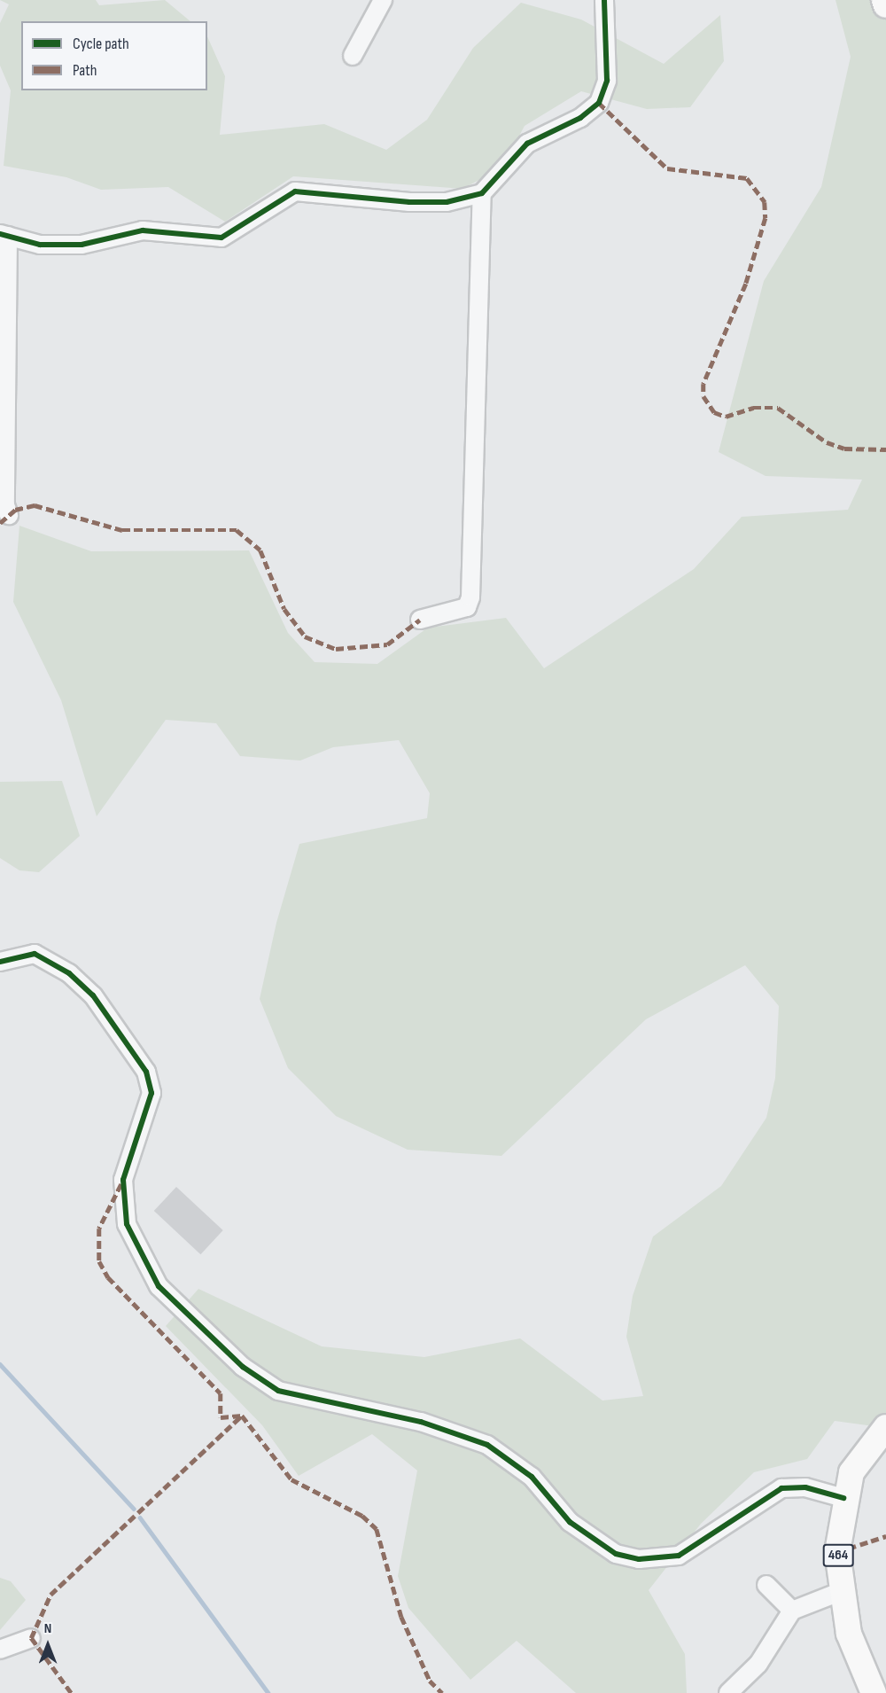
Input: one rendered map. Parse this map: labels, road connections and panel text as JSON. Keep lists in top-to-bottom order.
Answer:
{
  "streets": {
    "highway": ["464"]
  },
  "legend": ["Cycle path", "Path"],
  "north": "top"
}
